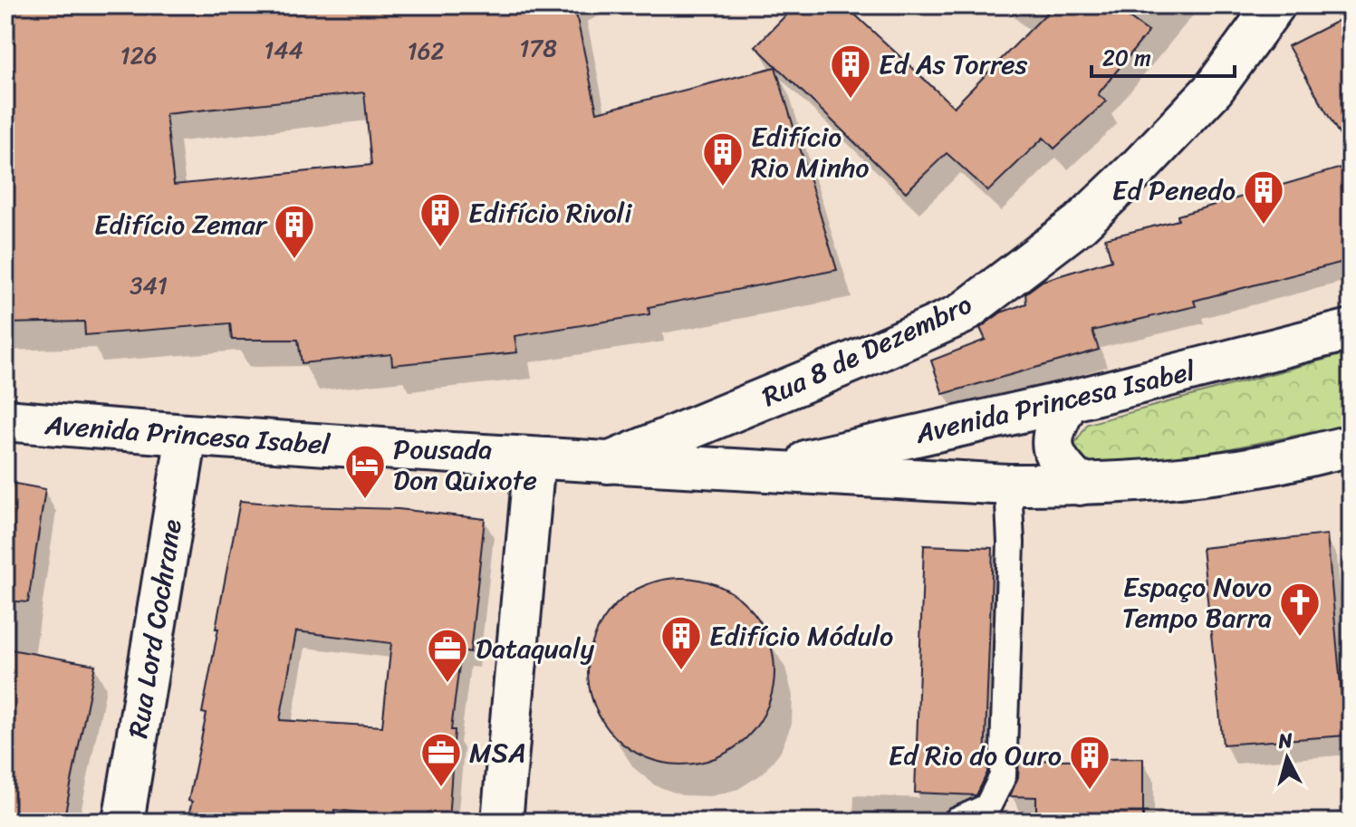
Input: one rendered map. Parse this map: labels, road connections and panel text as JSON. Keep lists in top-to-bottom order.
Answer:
{
  "streets": {
    "main road": ["Rua 8 de Dezembro", "Avenida Princesa Isabel", "Rua Lord Cochrane"]
  },
  "crossings": [
    ["Rua 8 de Dezembro", "Avenida Princesa Isabel"],
    ["Avenida Princesa Isabel", "Rua Lord Cochrane"]
  ],
  "places": {
    "building": [
      "Ed As Torres",
      "Edifício Rio Minho",
      "Ed Penedo",
      "Edifício Rivoli",
      "Edifício Zemar",
      "Edifício Módulo",
      "Ed Rio do Ouro"
    ],
    "hotel": ["Pousada Don Quixote"],
    "church": ["Espaço Novo Tempo Barra"],
    "office": ["Dataqualy", "MSA"]
  },
  "house_numbers": [
    "178",
    "144",
    "162",
    "126",
    "341"
  ],
  "scale_bar": "20 m",
  "north": "top"
}
